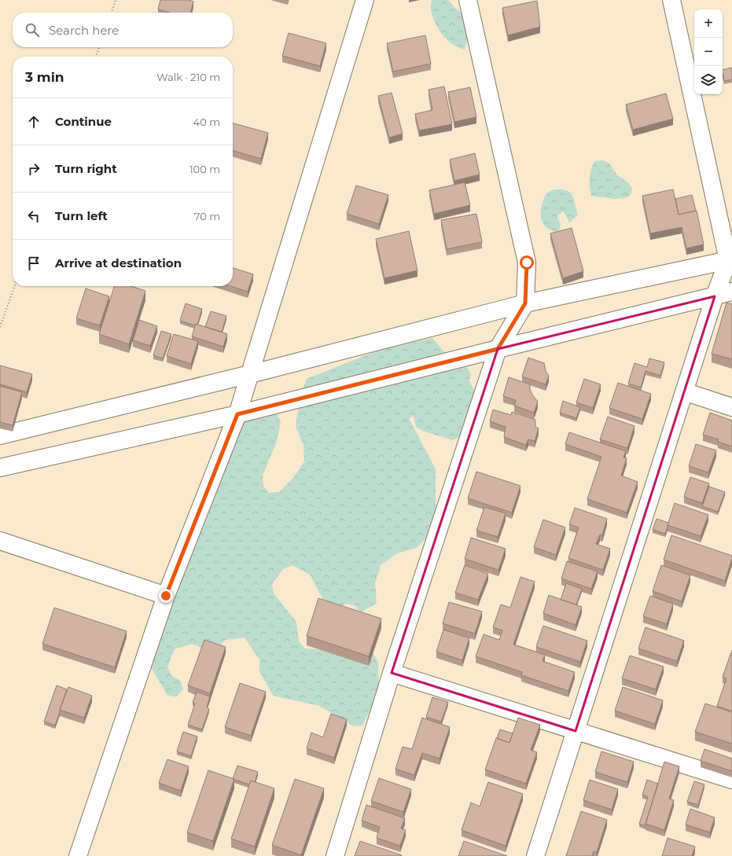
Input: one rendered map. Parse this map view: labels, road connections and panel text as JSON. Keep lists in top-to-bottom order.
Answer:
{
  "page": {
    "map_buttons": ["+", "−"],
    "search": "Search here",
    "heading": ["3 min", "Walk · 210 m"],
    "list": [
      ["Continue", "40 m"],
      ["Turn right", "100 m"],
      ["Turn left", "70 m"],
      "Arrive at destination"
    ]
  }
}
